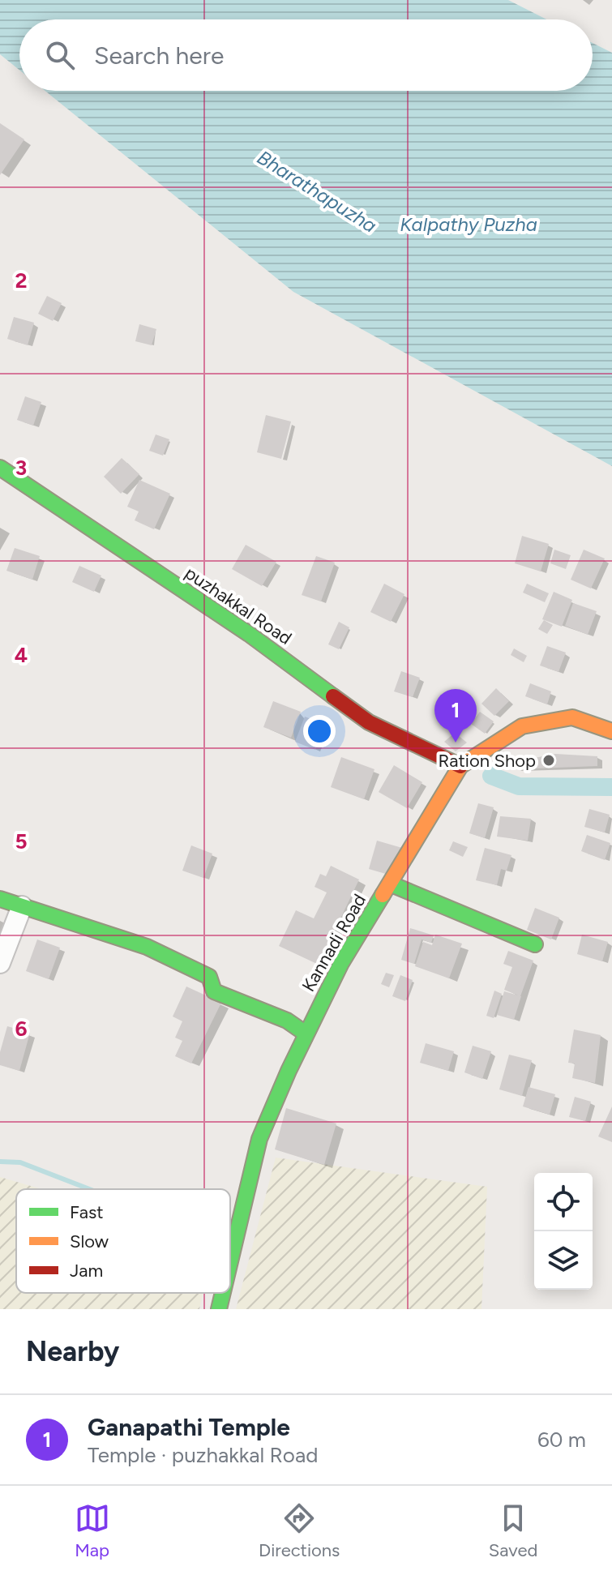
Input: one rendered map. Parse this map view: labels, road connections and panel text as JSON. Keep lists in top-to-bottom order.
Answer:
{
  "streets": {
    "street": ["puzhakkal Road", "Kannadi Road"]
  },
  "crossings": [
    ["puzhakkal Road", "Kannadi Road"]
  ],
  "water": ["Bharathapuzha", "Kalpathy Puzha"],
  "places": ["Ration Shop"],
  "legend": ["Fast", "Slow", "Jam"],
  "page": {
    "search": "Search here",
    "pins": "1",
    "heading": "Nearby",
    "list": [
      {
        "mark": "1",
        "name": "Ganapathi Temple",
        "note": "Temple · puzhakkal Road",
        "value": "60 m"
      }
    ],
    "nav": ["Map", "Directions", "Saved"]
  },
  "grid": {
    "rows": [
      "2",
      "3",
      "4",
      "5",
      "6"
    ]
  }
}
